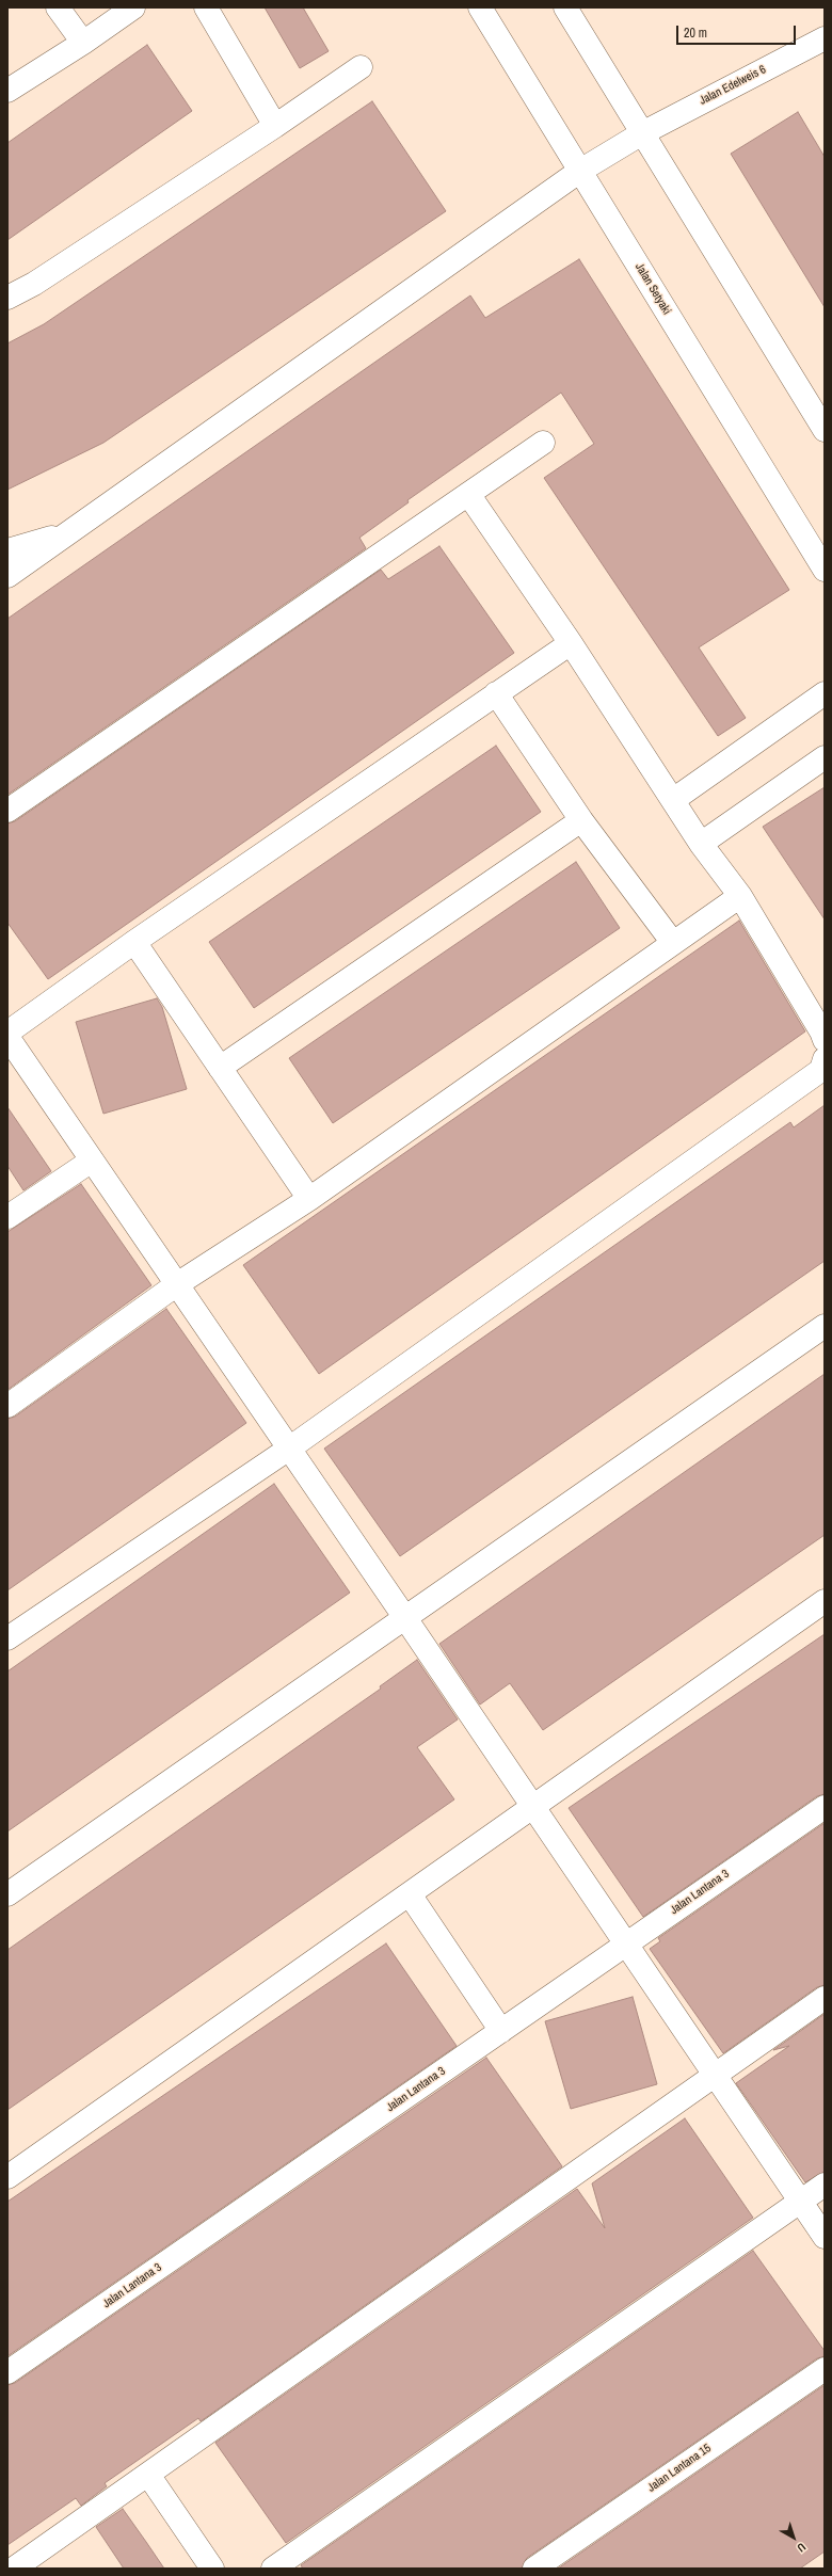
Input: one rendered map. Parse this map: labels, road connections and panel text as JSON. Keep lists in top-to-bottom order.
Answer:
{
  "streets": {
    "street": [
      "Jalan Edelweis 6",
      "Jalan Setyaki",
      "Jalan Lantana 3",
      "Jalan Lantana 15"
    ]
  },
  "crossings": [
    ["Jalan Edelweis 6", "Jalan Setyaki"]
  ],
  "scale_bar": "20 m",
  "north": "bottom right"
}
